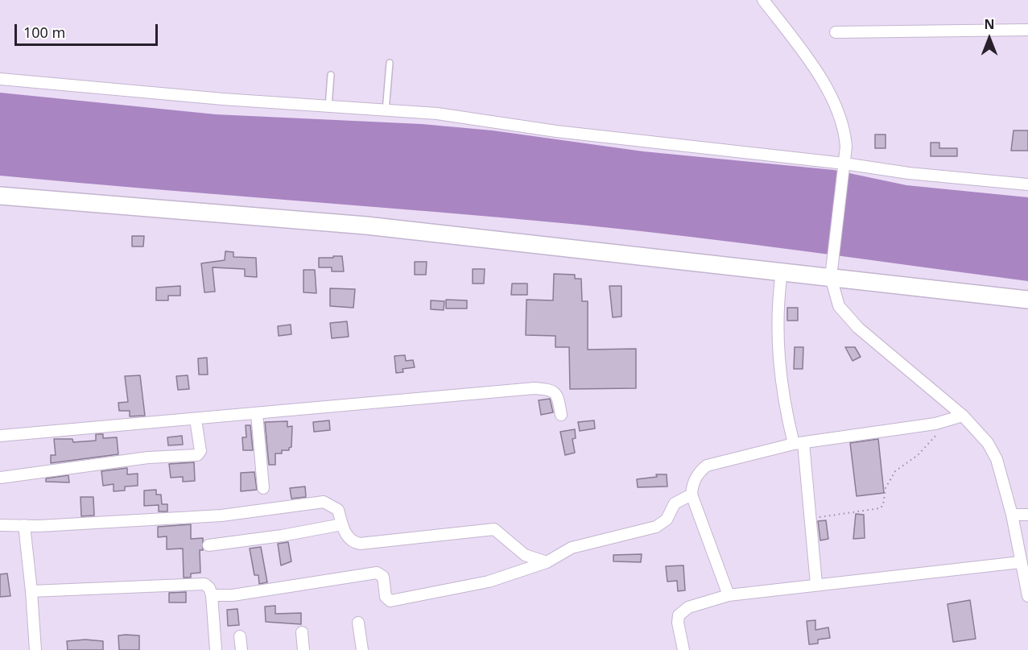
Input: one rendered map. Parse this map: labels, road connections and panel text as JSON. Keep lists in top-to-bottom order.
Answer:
{
  "scale_bar": "100 m",
  "north": "top"
}
